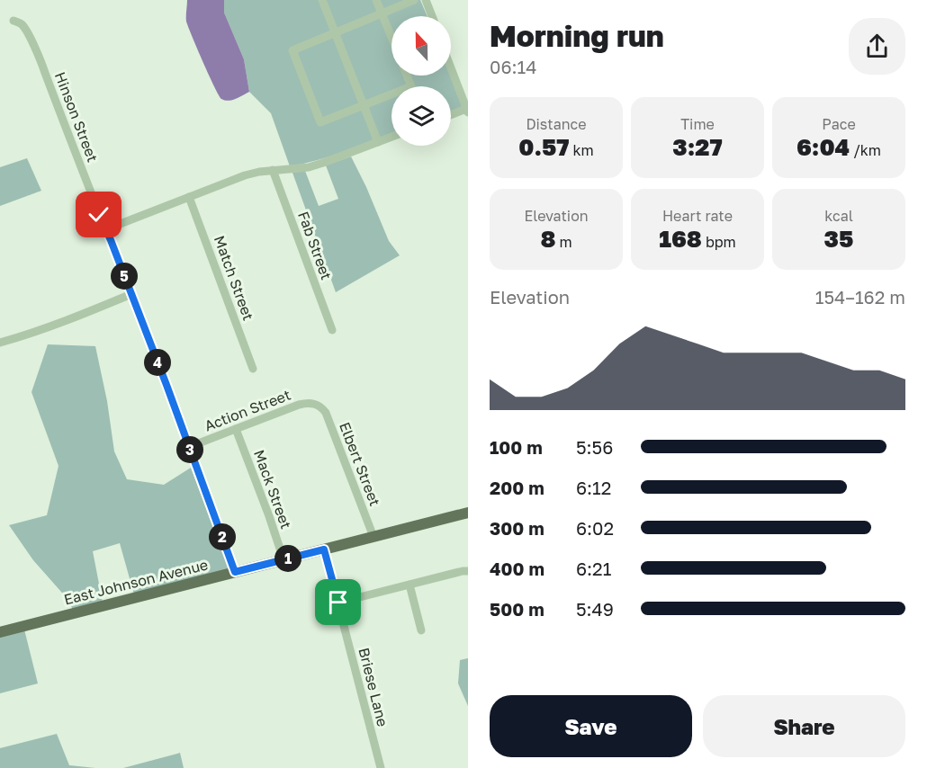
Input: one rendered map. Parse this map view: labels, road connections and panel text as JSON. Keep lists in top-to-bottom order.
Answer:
{
  "streets": {
    "main road": ["East Johnson Avenue"],
    "street": [
      "Hinson Street",
      "Fab Street",
      "Match Street",
      "Action Street",
      "Elbert Street",
      "Mack Street",
      "Briese Lane"
    ]
  },
  "crossings": [
    ["Hinson Street", "Action Street"],
    ["Hinson Street", "East Johnson Avenue"],
    ["Action Street", "Elbert Street"],
    ["Action Street", "Mack Street"],
    ["Elbert Street", "East Johnson Avenue"],
    ["Mack Street", "East Johnson Avenue"],
    ["East Johnson Avenue", "Briese Lane"]
  ],
  "north": "top",
  "page": {
    "heading": ["Morning run", "06:14"],
    "stats": [
      ["Distance", "0.57 km"],
      ["Time", "3:27"],
      ["Pace", "6:04 /km"],
      ["Elevation", "8 m"],
      ["Heart rate", "168 bpm"],
      ["kcal", "35"]
    ],
    "pins": [
      "5",
      "4",
      "3",
      "2",
      "1"
    ],
    "chart": ["Elevation", "154–162 m"],
    "list": [
      {
        "name": "100 m",
        "note": "5:56"
      },
      {
        "name": "200 m",
        "note": "6:12"
      },
      {
        "name": "300 m",
        "note": "6:02"
      },
      {
        "name": "400 m",
        "note": "6:21"
      },
      {
        "name": "500 m",
        "note": "5:49"
      }
    ],
    "buttons": ["Save", "Share"]
  }
}
